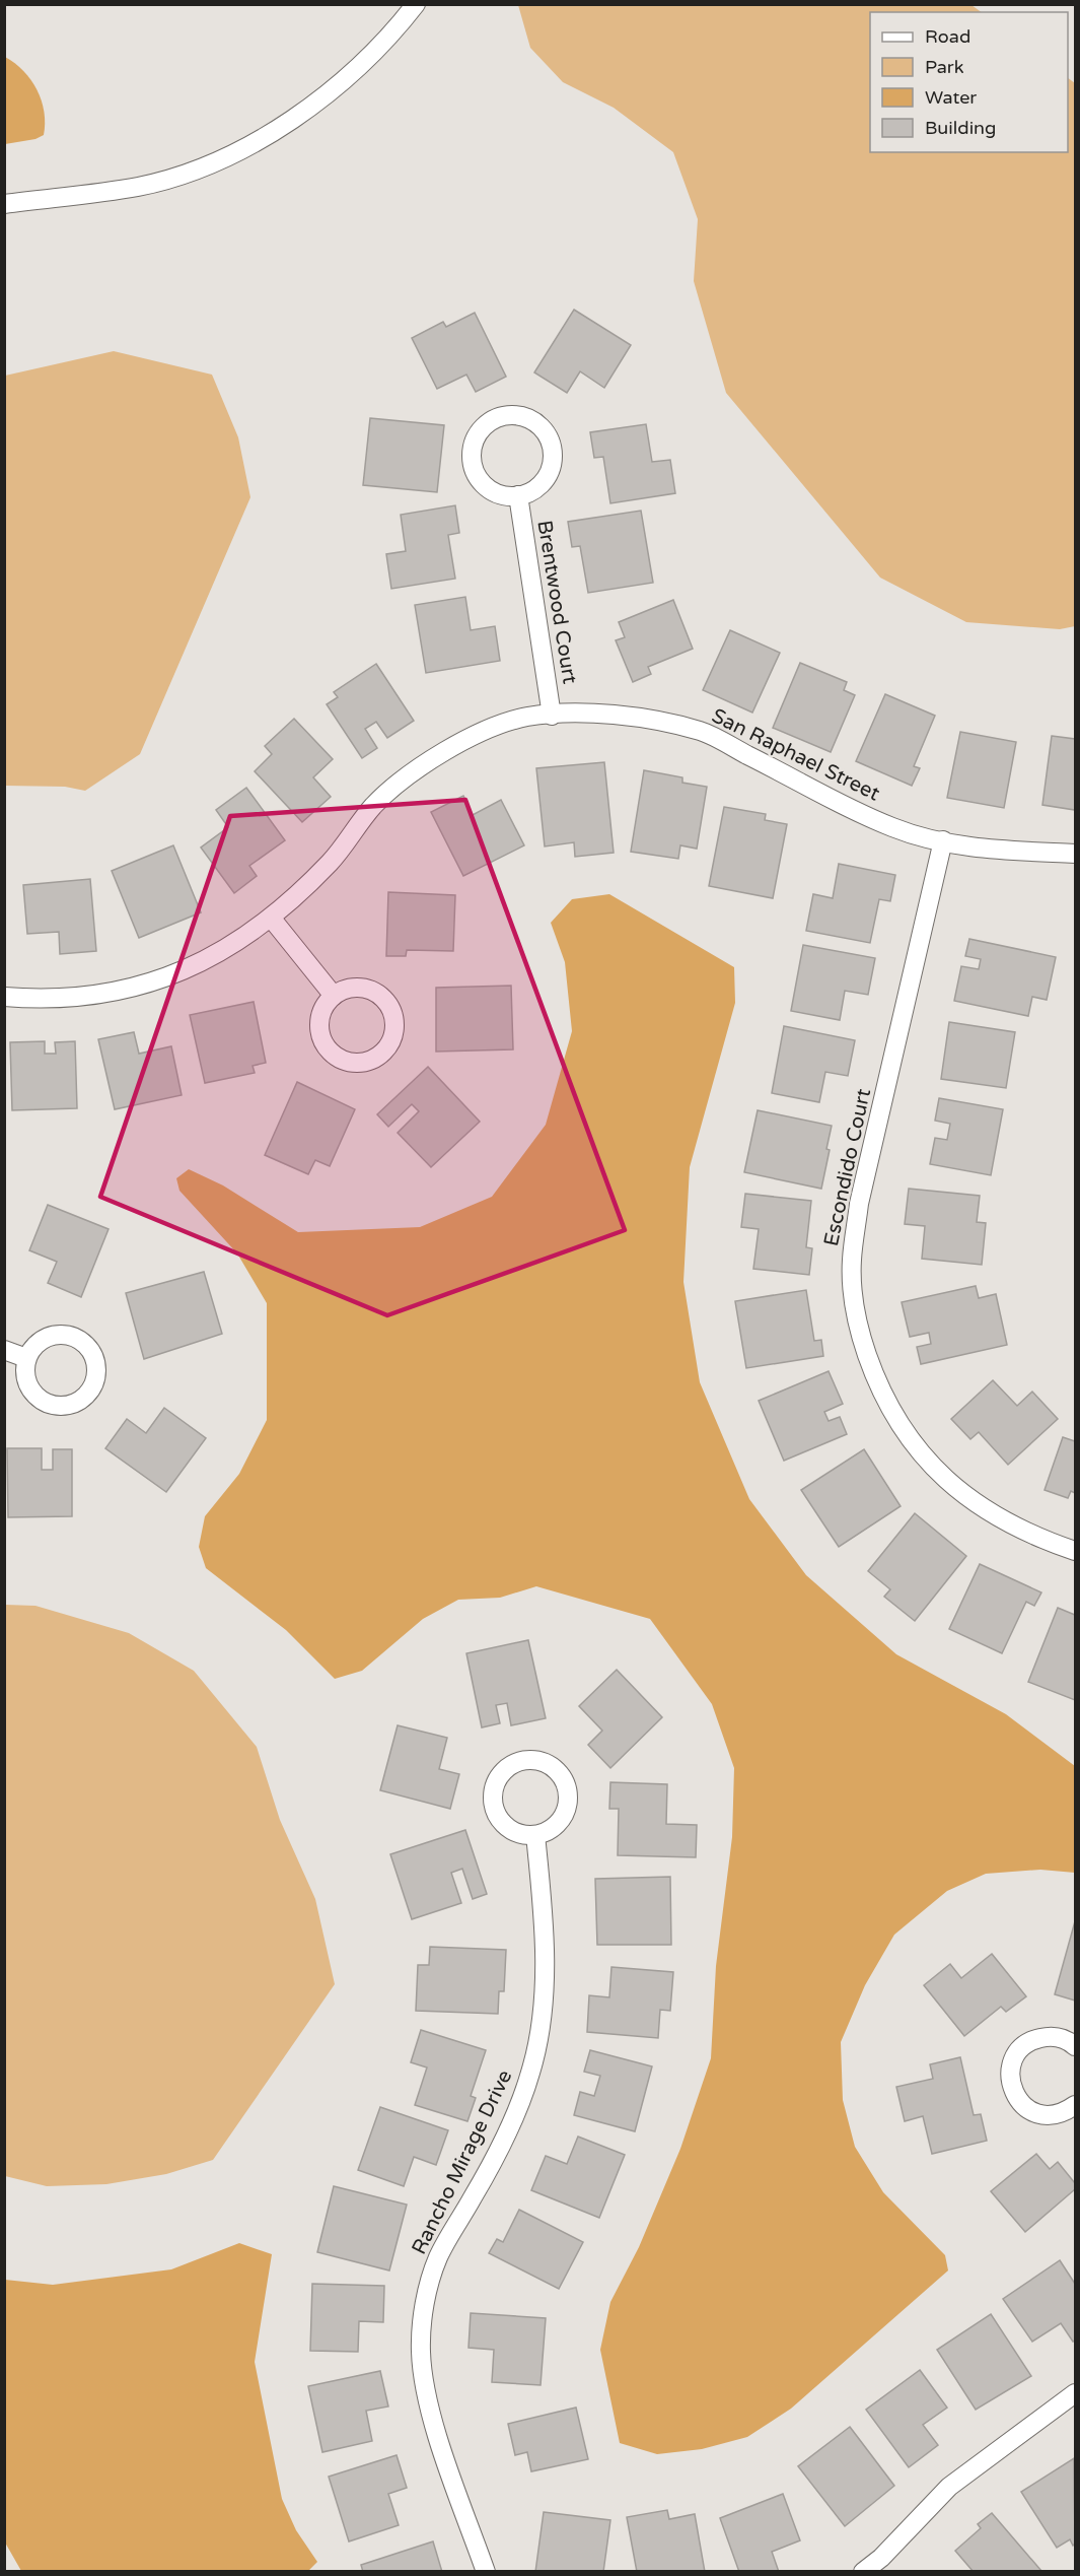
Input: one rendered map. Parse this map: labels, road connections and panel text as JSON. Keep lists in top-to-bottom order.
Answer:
{
  "streets": {
    "street": [
      "Brentwood Court",
      "San Raphael Street",
      "Escondido Court",
      "Rancho Mirage Drive"
    ]
  },
  "crossings": [
    ["Brentwood Court", "San Raphael Street"],
    ["San Raphael Street", "Escondido Court"]
  ],
  "legend": [
    "Road",
    "Park",
    "Water",
    "Building"
  ]
}
